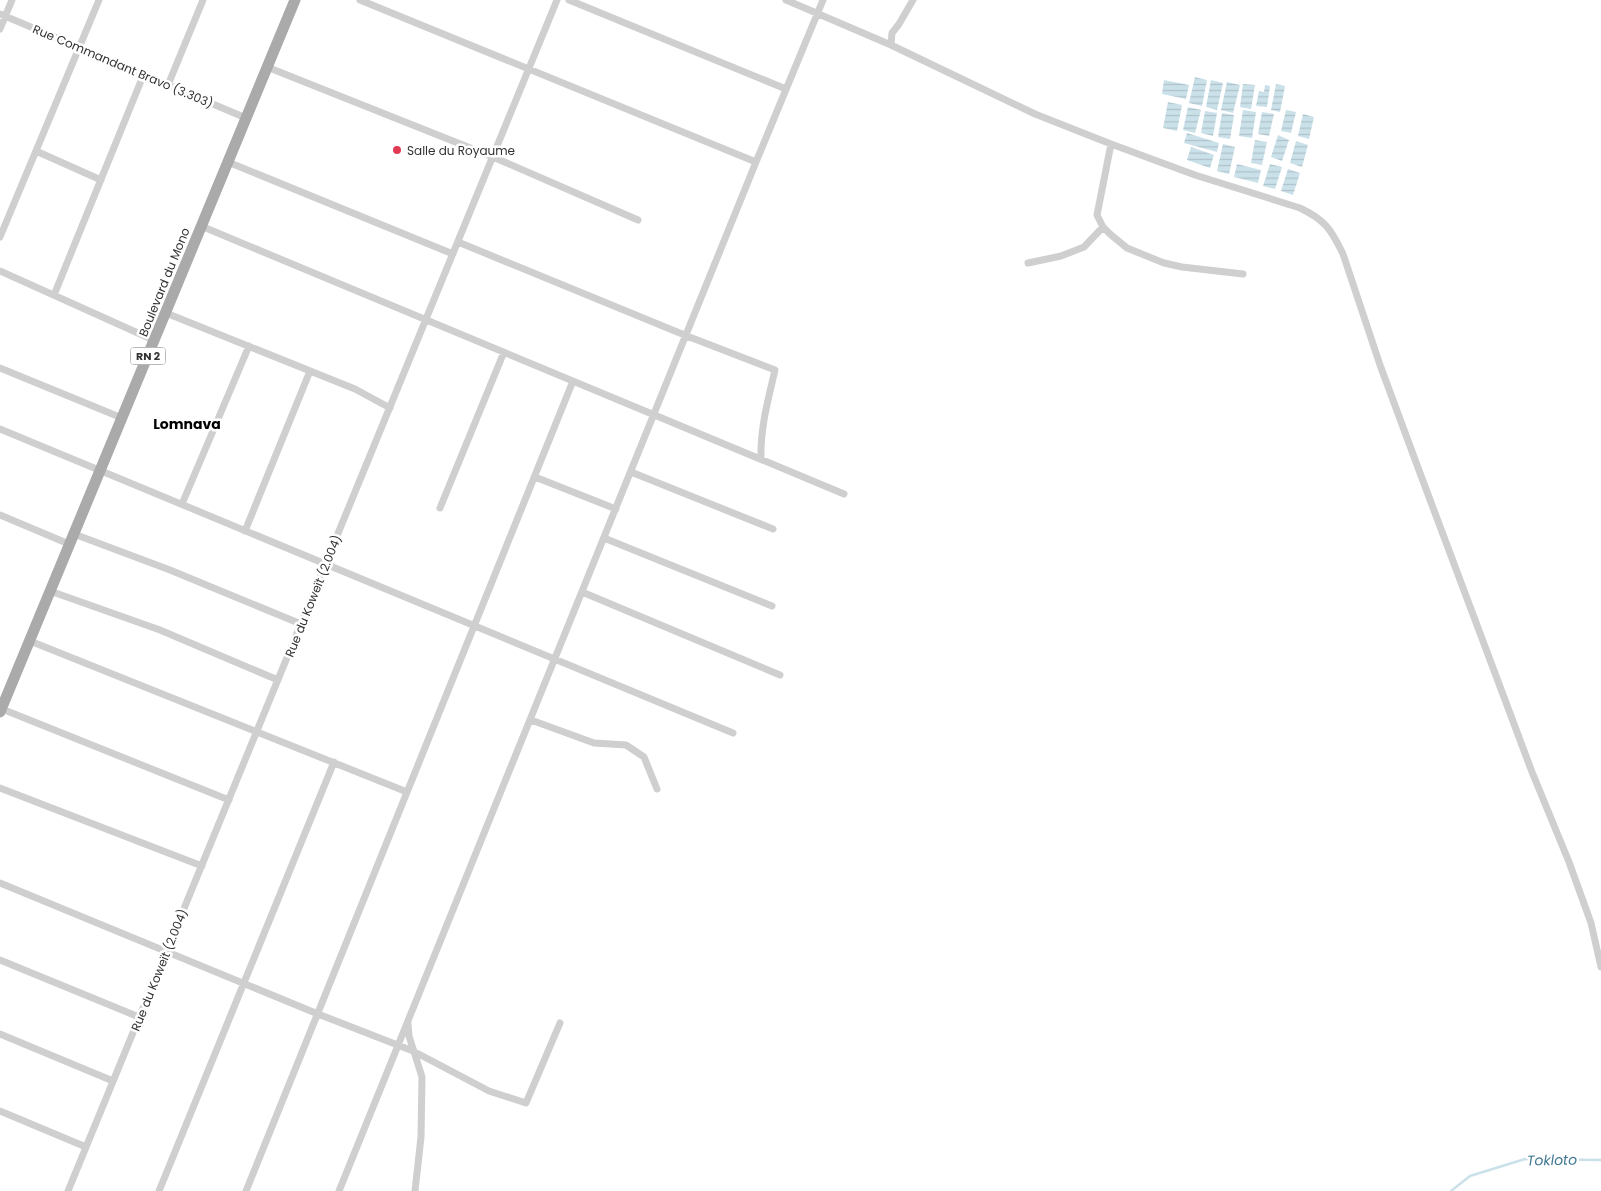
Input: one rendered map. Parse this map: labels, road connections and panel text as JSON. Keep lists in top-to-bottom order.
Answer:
{
  "streets": {
    "main road": ["Boulevard du Mono", "RN 2"],
    "street": ["Rue Commandant Bravo (3.303)", "Rue du Koweït (2.004)"]
  },
  "crossings": [
    ["Rue Commandant Bravo (3.303)", "Boulevard du Mono"]
  ],
  "districts": ["Lomnava"],
  "water": ["Tokloto"],
  "places": ["Salle du Royaume"]
}
